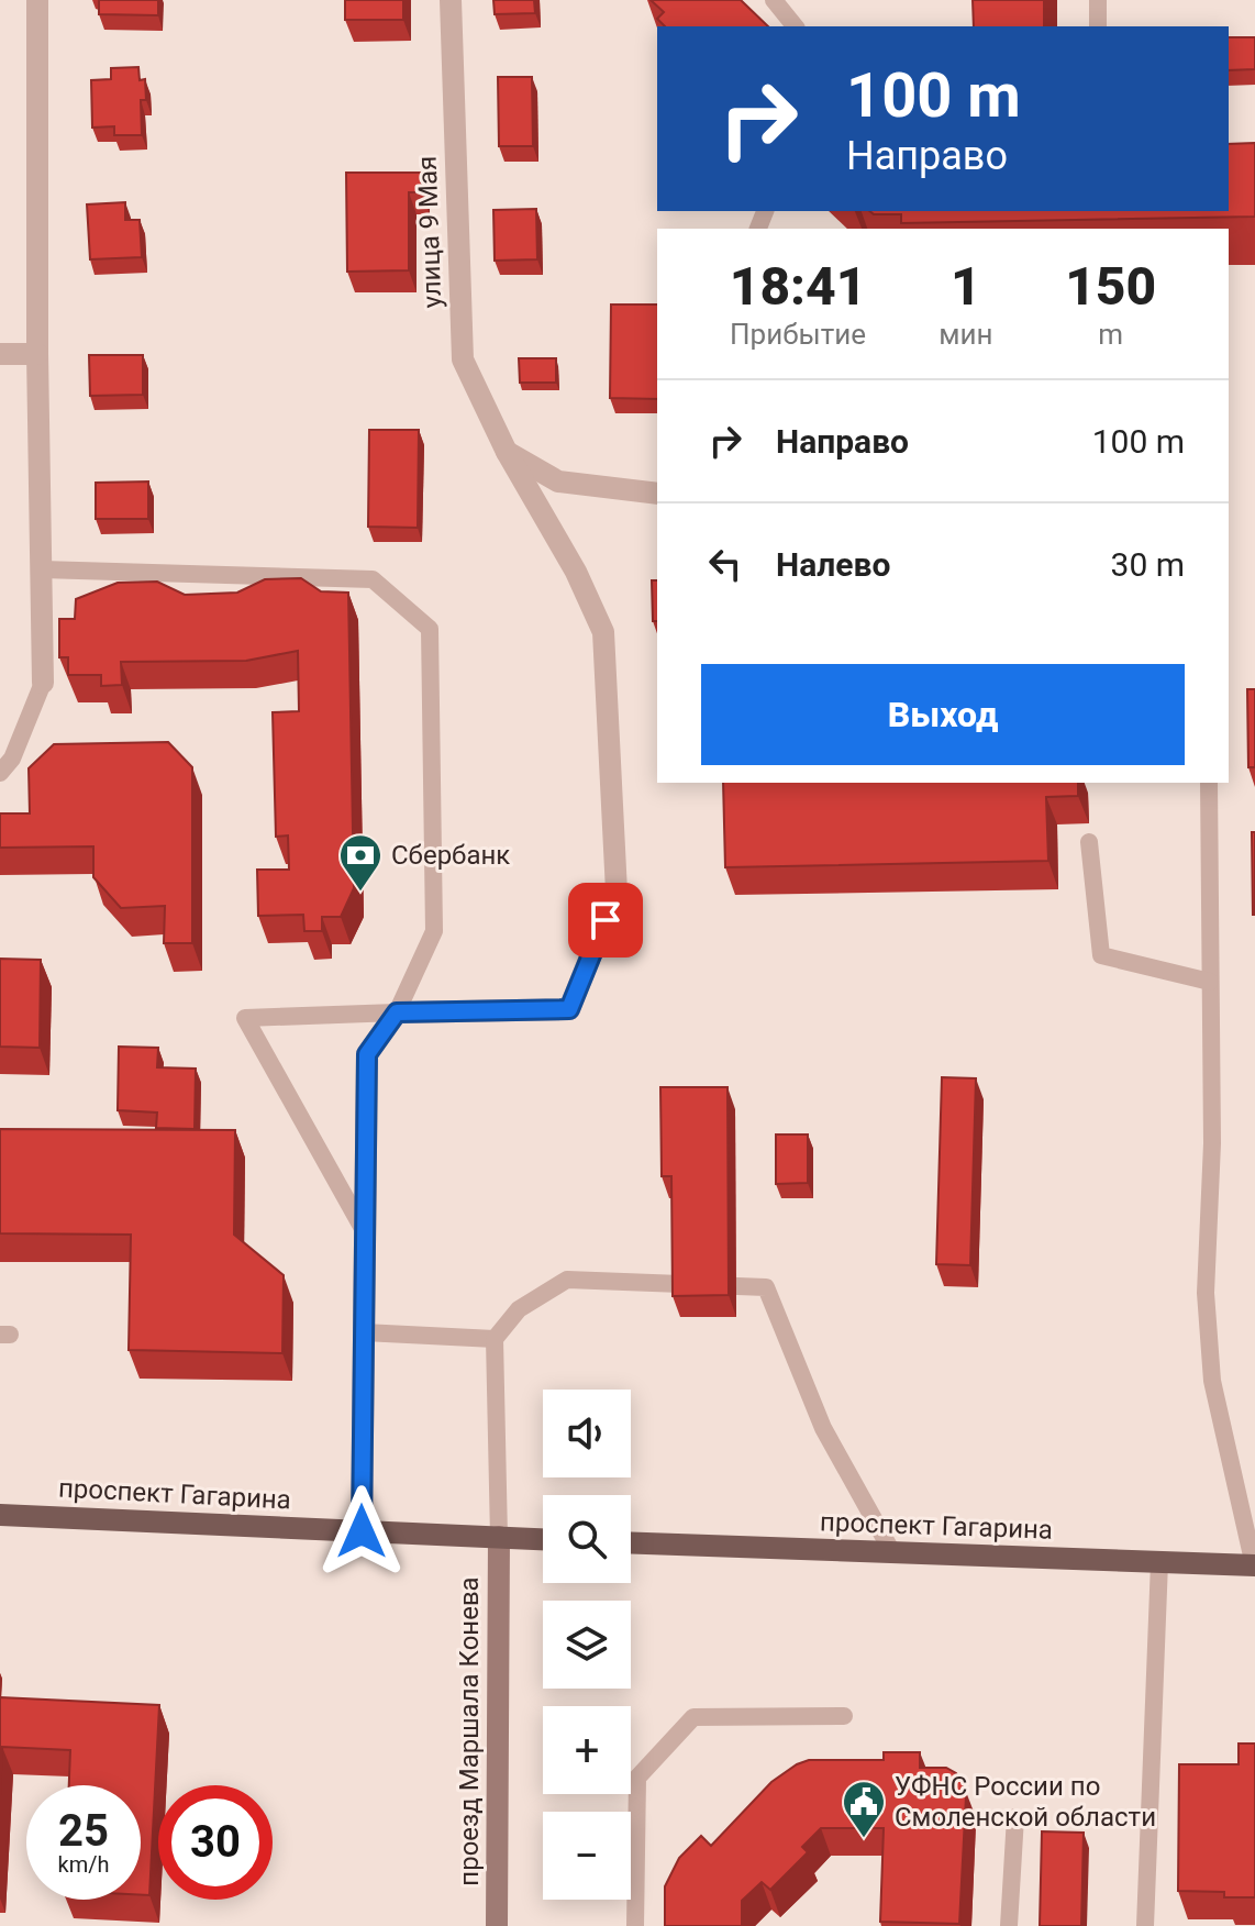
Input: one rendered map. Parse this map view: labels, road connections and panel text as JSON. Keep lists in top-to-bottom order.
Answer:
{
  "streets": {
    "main road": ["проспект Гагарина"],
    "street": ["улица 9 Мая", "проезд Маршала Конева"]
  },
  "crossings": [
    ["проспект Гагарина", "проезд Маршала Конева"]
  ],
  "places": {
    "bank": ["Сбербанк"],
    "public building": ["УФНС России по Смоленской области"]
  },
  "page": {
    "turn": ["100 m", "Направо"],
    "eta": [
      "18:41",
      "Прибытие",
      "1",
      "мин",
      "150",
      "m"
    ],
    "list": [
      {
        "name": "Направо",
        "value": "100 m"
      },
      {
        "name": "Налево",
        "value": "30 m"
      }
    ],
    "buttons": "Выход",
    "map_buttons": ["+", "−"],
    "speed": "25 km/h",
    "limit": "30"
  }
}
